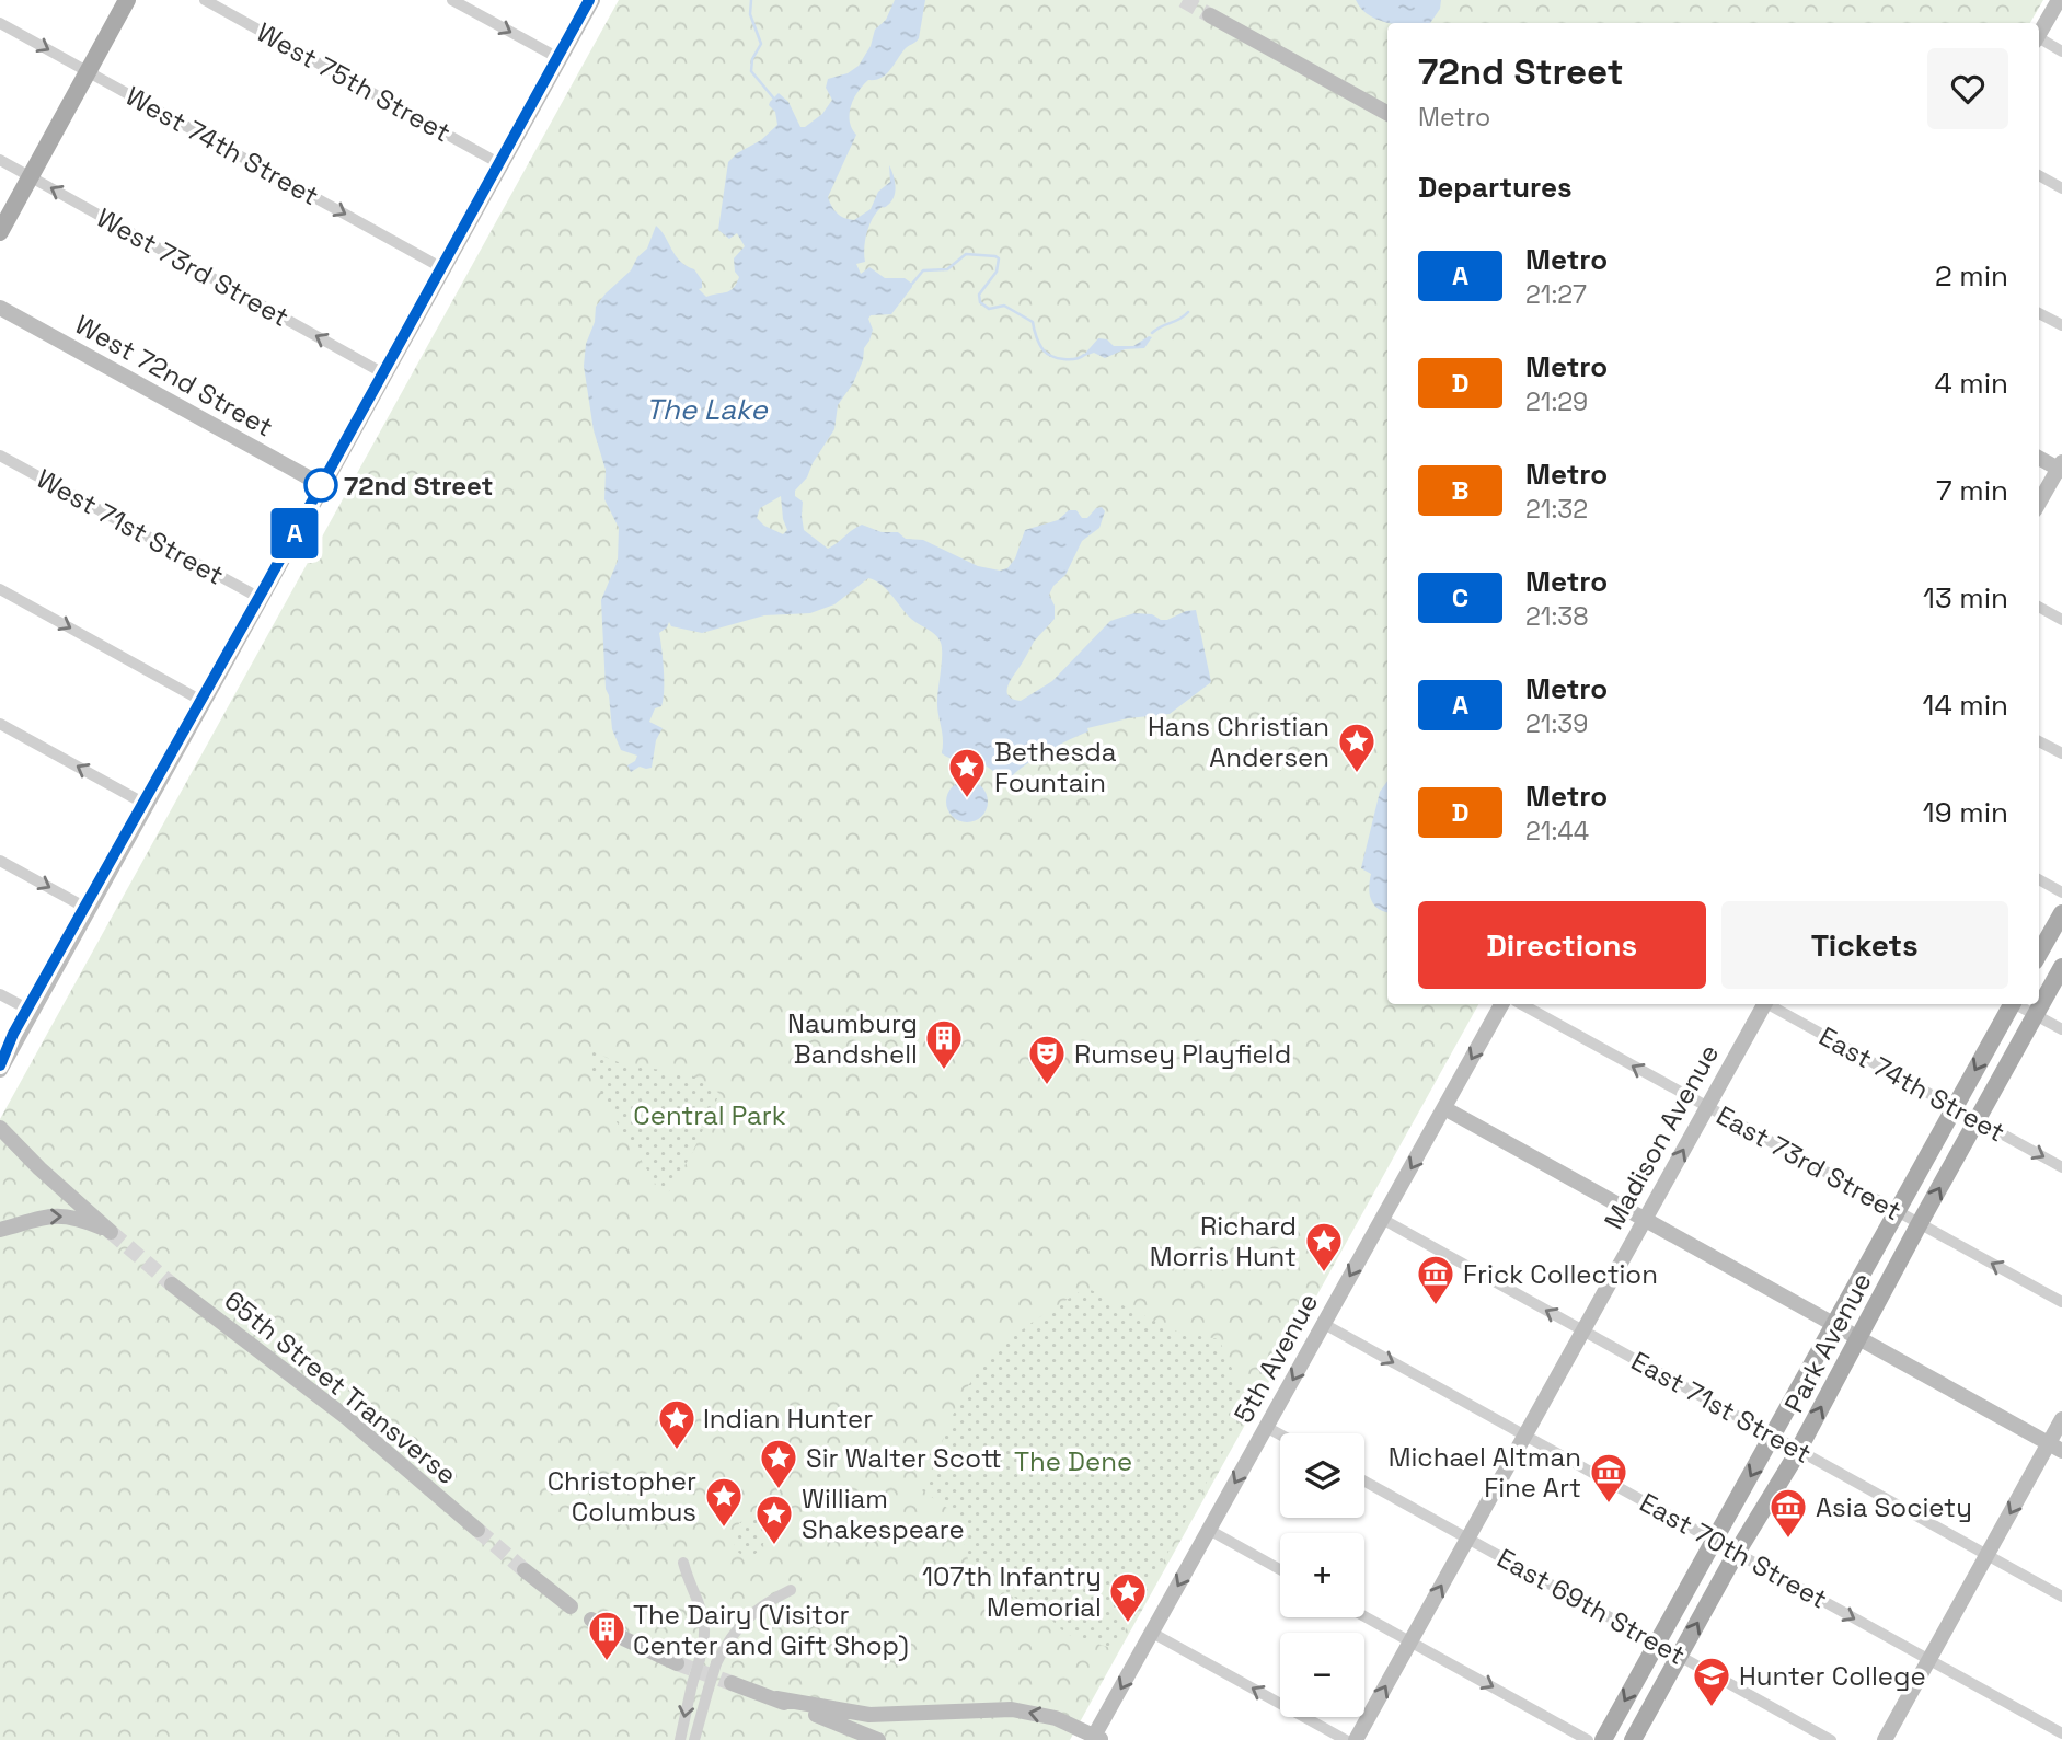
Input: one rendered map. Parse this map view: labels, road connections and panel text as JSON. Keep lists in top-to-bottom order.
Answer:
{
  "streets": {
    "main road": [
      "West 72nd Street",
      "Madison Avenue",
      "Park Avenue",
      "5th Avenue",
      "65th Street Transverse"
    ],
    "street": [
      "West 75th Street",
      "West 74th Street",
      "West 73rd Street",
      "West 71st Street",
      "East 74th Street",
      "East 73rd Street",
      "East 71st Street",
      "East 70th Street",
      "East 69th Street"
    ]
  },
  "crossings": [
    ["East 74th Street", "Park Avenue"],
    ["Madison Avenue", "East 73rd Street"],
    ["Madison Avenue", "East 71st Street"],
    ["Madison Avenue", "East 70th Street"],
    ["Madison Avenue", "East 69th Street"],
    ["East 73rd Street", "Park Avenue"],
    ["Park Avenue", "East 71st Street"],
    ["Park Avenue", "East 70th Street"],
    ["Park Avenue", "East 69th Street"],
    ["5th Avenue", "East 71st Street"],
    ["5th Avenue", "East 70th Street"]
  ],
  "one_way": [
    "West 74th Street",
    "West 73rd Street",
    "Madison Avenue",
    "East 73rd Street",
    "5th Avenue",
    "East 70th Street"
  ],
  "water": ["The Lake"],
  "parks": ["Central Park", "The Dene"],
  "places": {
    "other": ["72nd Street"],
    "place": [
      "Hans Christian Andersen",
      "Bethesda Fountain",
      "Richard Morris Hunt",
      "Indian Hunter",
      "Sir Walter Scott",
      "Christopher Columbus",
      "William Shakespeare",
      "107th Infantry Memorial"
    ],
    "building": ["Naumburg Bandshell", "The Dairy (Visitor Center and Gift Shop)"],
    "theatre": ["Rumsey Playfield"],
    "museum": ["Frick Collection", "Michael Altman Fine Art", "Asia Society"],
    "school or university": ["Hunter College"]
  },
  "lines": ["metro line A"],
  "page": {
    "on_map": "A",
    "heading": [
      ["72nd Street", "Metro"],
      "Departures"
    ],
    "list": [
      {
        "mark": "A",
        "name": "Metro",
        "note": "21:27",
        "value": "2 min"
      },
      {
        "mark": "D",
        "name": "Metro",
        "note": "21:29",
        "value": "4 min"
      },
      {
        "mark": "B",
        "name": "Metro",
        "note": "21:32",
        "value": "7 min"
      },
      {
        "mark": "C",
        "name": "Metro",
        "note": "21:38",
        "value": "13 min"
      },
      {
        "mark": "A",
        "name": "Metro",
        "note": "21:39",
        "value": "14 min"
      },
      {
        "mark": "D",
        "name": "Metro",
        "note": "21:44",
        "value": "19 min"
      }
    ],
    "buttons": ["Directions", "Tickets"],
    "map_buttons": ["+", "−"]
  }
}
